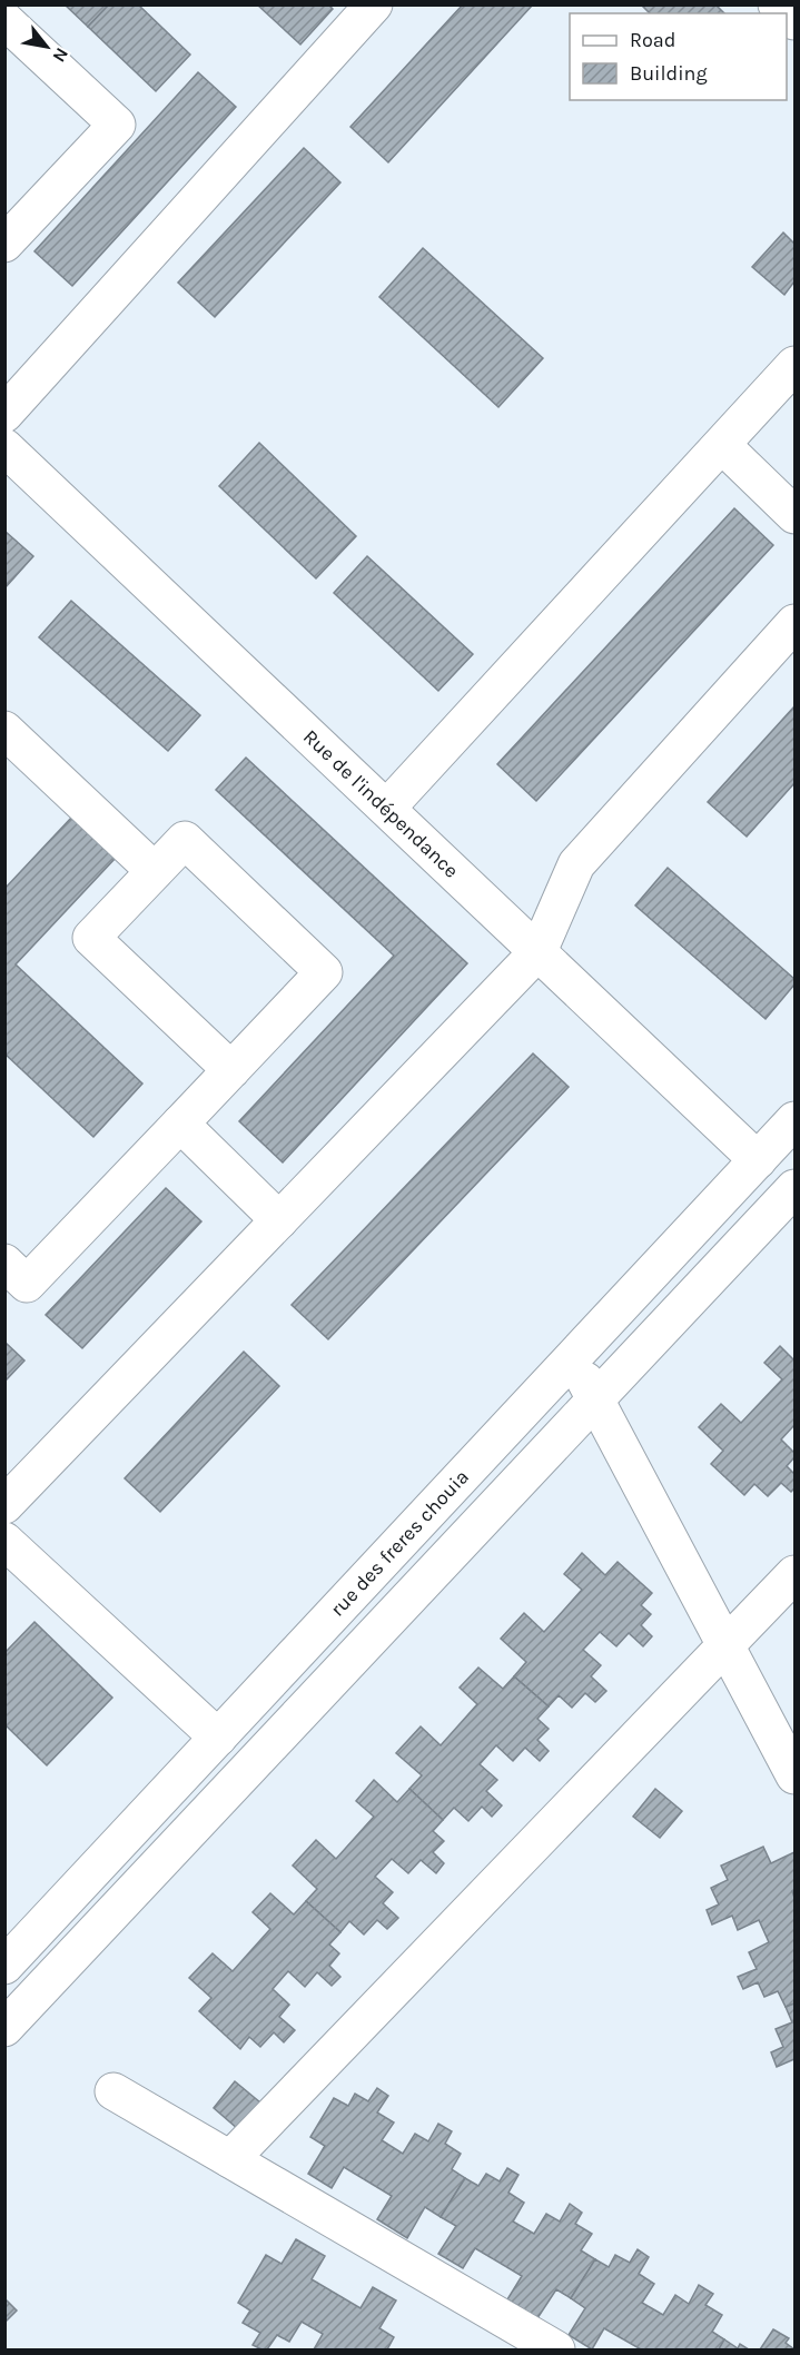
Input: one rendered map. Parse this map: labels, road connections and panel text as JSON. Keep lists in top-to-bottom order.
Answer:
{
  "streets": {
    "street": ["Rue de l'indépendance", "rue des freres chouia"]
  },
  "crossings": [
    ["Rue de l'indépendance", "rue des freres chouia"]
  ],
  "legend": ["Road", "Building"],
  "north": "bottom right"
}
